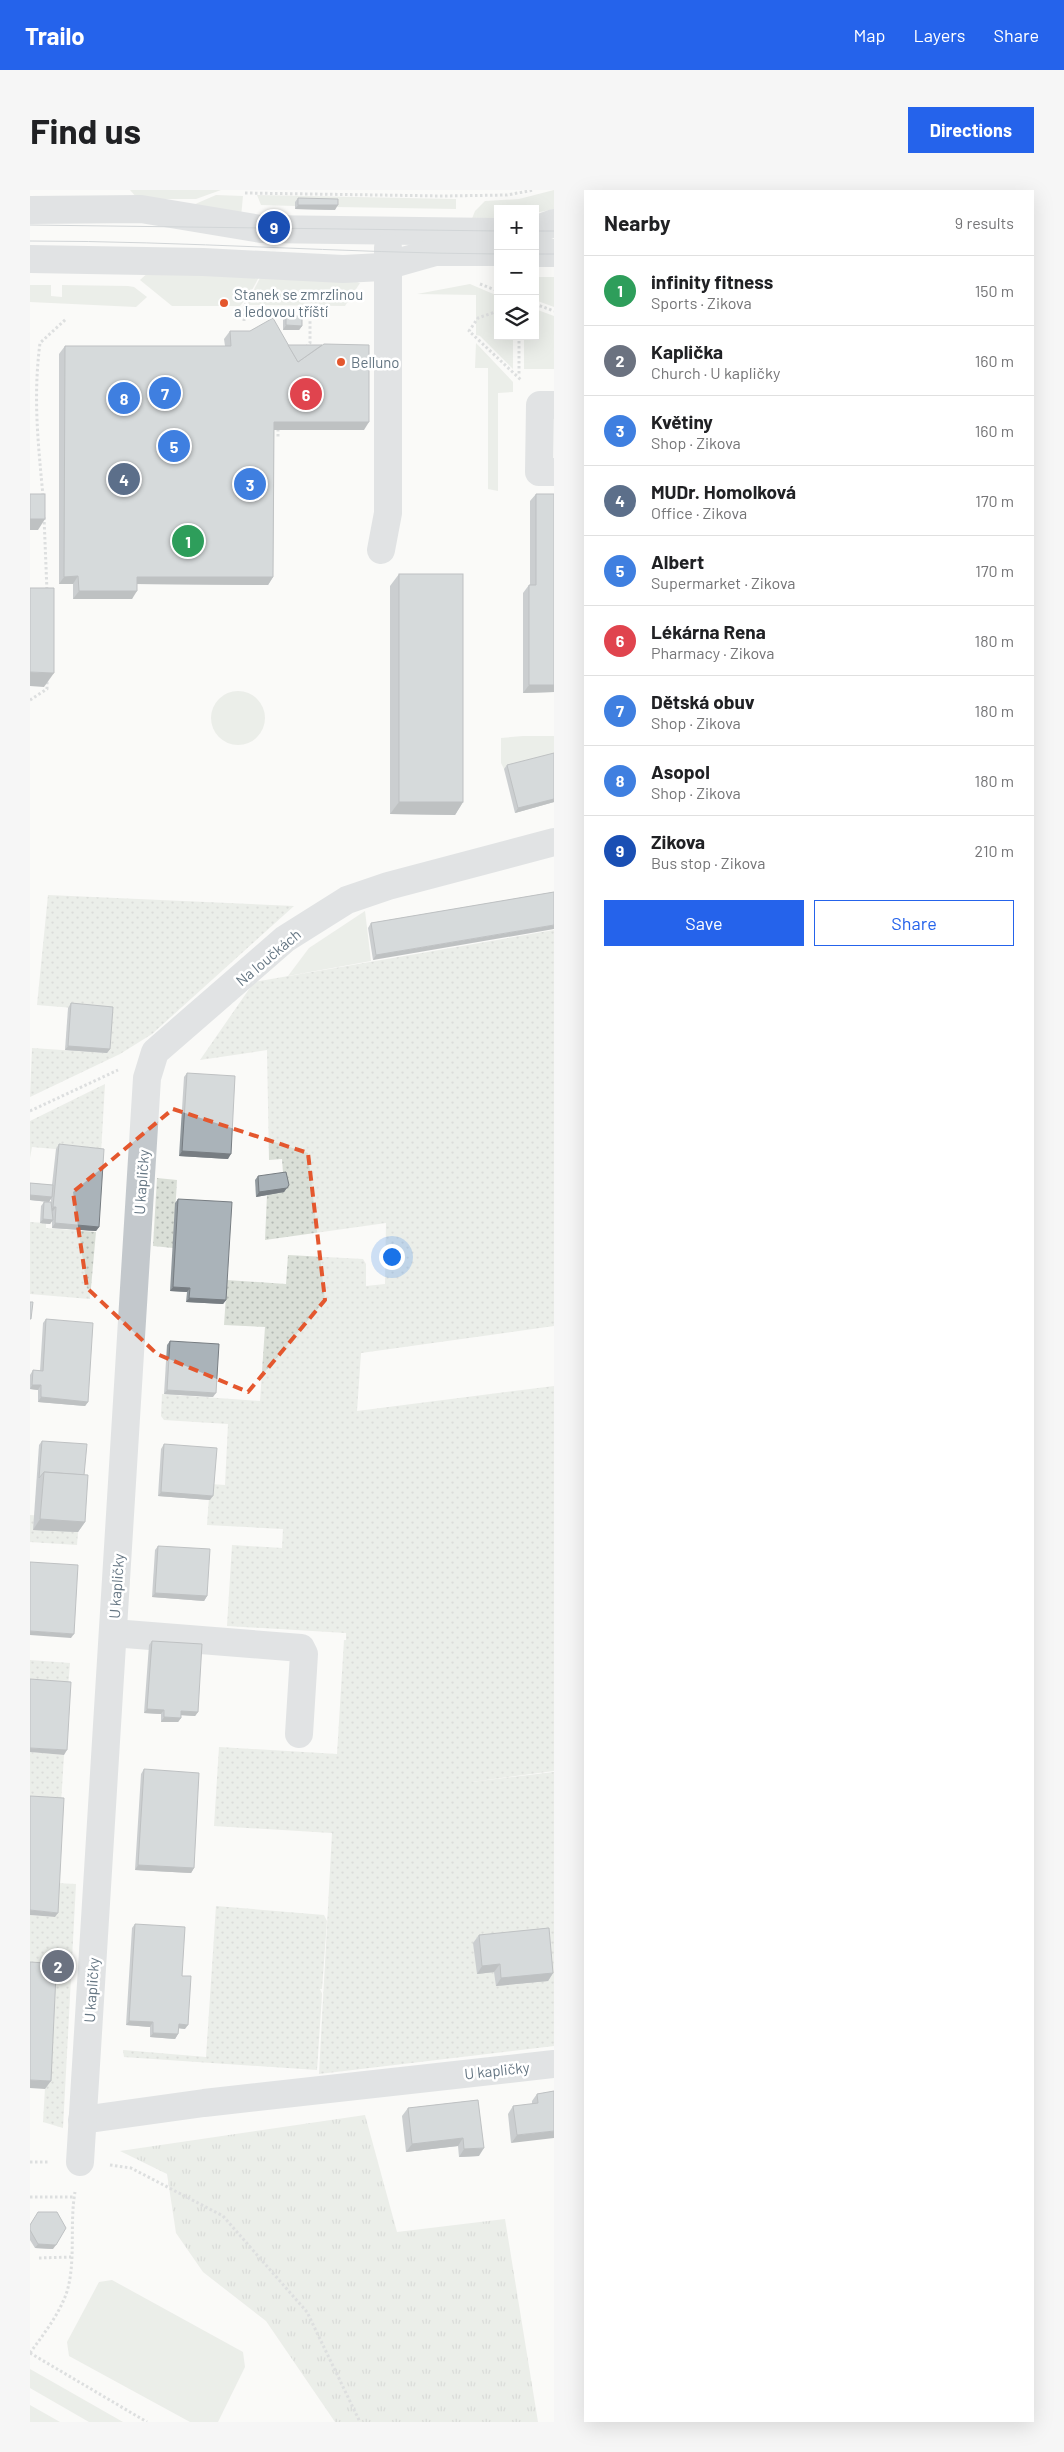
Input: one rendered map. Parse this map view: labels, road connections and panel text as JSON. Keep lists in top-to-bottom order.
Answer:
{
  "streets": {
    "street": ["Na loučkách", "U kapličky"]
  },
  "crossings": [
    ["Na loučkách", "U kapličky"]
  ],
  "places": ["Stanek se zmrzlinou a ledovou tříští", "Belluno"],
  "page": {
    "header": "Trailo",
    "nav": ["Map", "Layers", "Share"],
    "buttons": [
      "Directions",
      ["Save", "Share"]
    ],
    "title": "Find us",
    "heading": ["Nearby", "9 results"],
    "map_buttons": ["+", "−"],
    "pins": [
      "9",
      "7",
      "6",
      "8",
      "5",
      "4",
      "3",
      "1",
      "2"
    ],
    "list": [
      {
        "mark": "1",
        "name": "infinity fitness",
        "note": "Sports · Zikova",
        "value": "150 m"
      },
      {
        "mark": "2",
        "name": "Kaplička",
        "note": "Church · U kapličky",
        "value": "160 m"
      },
      {
        "mark": "3",
        "name": "Květiny",
        "note": "Shop · Zikova",
        "value": "160 m"
      },
      {
        "mark": "4",
        "name": "MUDr. Homolková",
        "note": "Office · Zikova",
        "value": "170 m"
      },
      {
        "mark": "5",
        "name": "Albert",
        "note": "Supermarket · Zikova",
        "value": "170 m"
      },
      {
        "mark": "6",
        "name": "Lékárna Rena",
        "note": "Pharmacy · Zikova",
        "value": "180 m"
      },
      {
        "mark": "7",
        "name": "Dětská obuv",
        "note": "Shop · Zikova",
        "value": "180 m"
      },
      {
        "mark": "8",
        "name": "Asopol",
        "note": "Shop · Zikova",
        "value": "180 m"
      },
      {
        "mark": "9",
        "name": "Zikova",
        "note": "Bus stop · Zikova",
        "value": "210 m"
      }
    ]
  }
}
